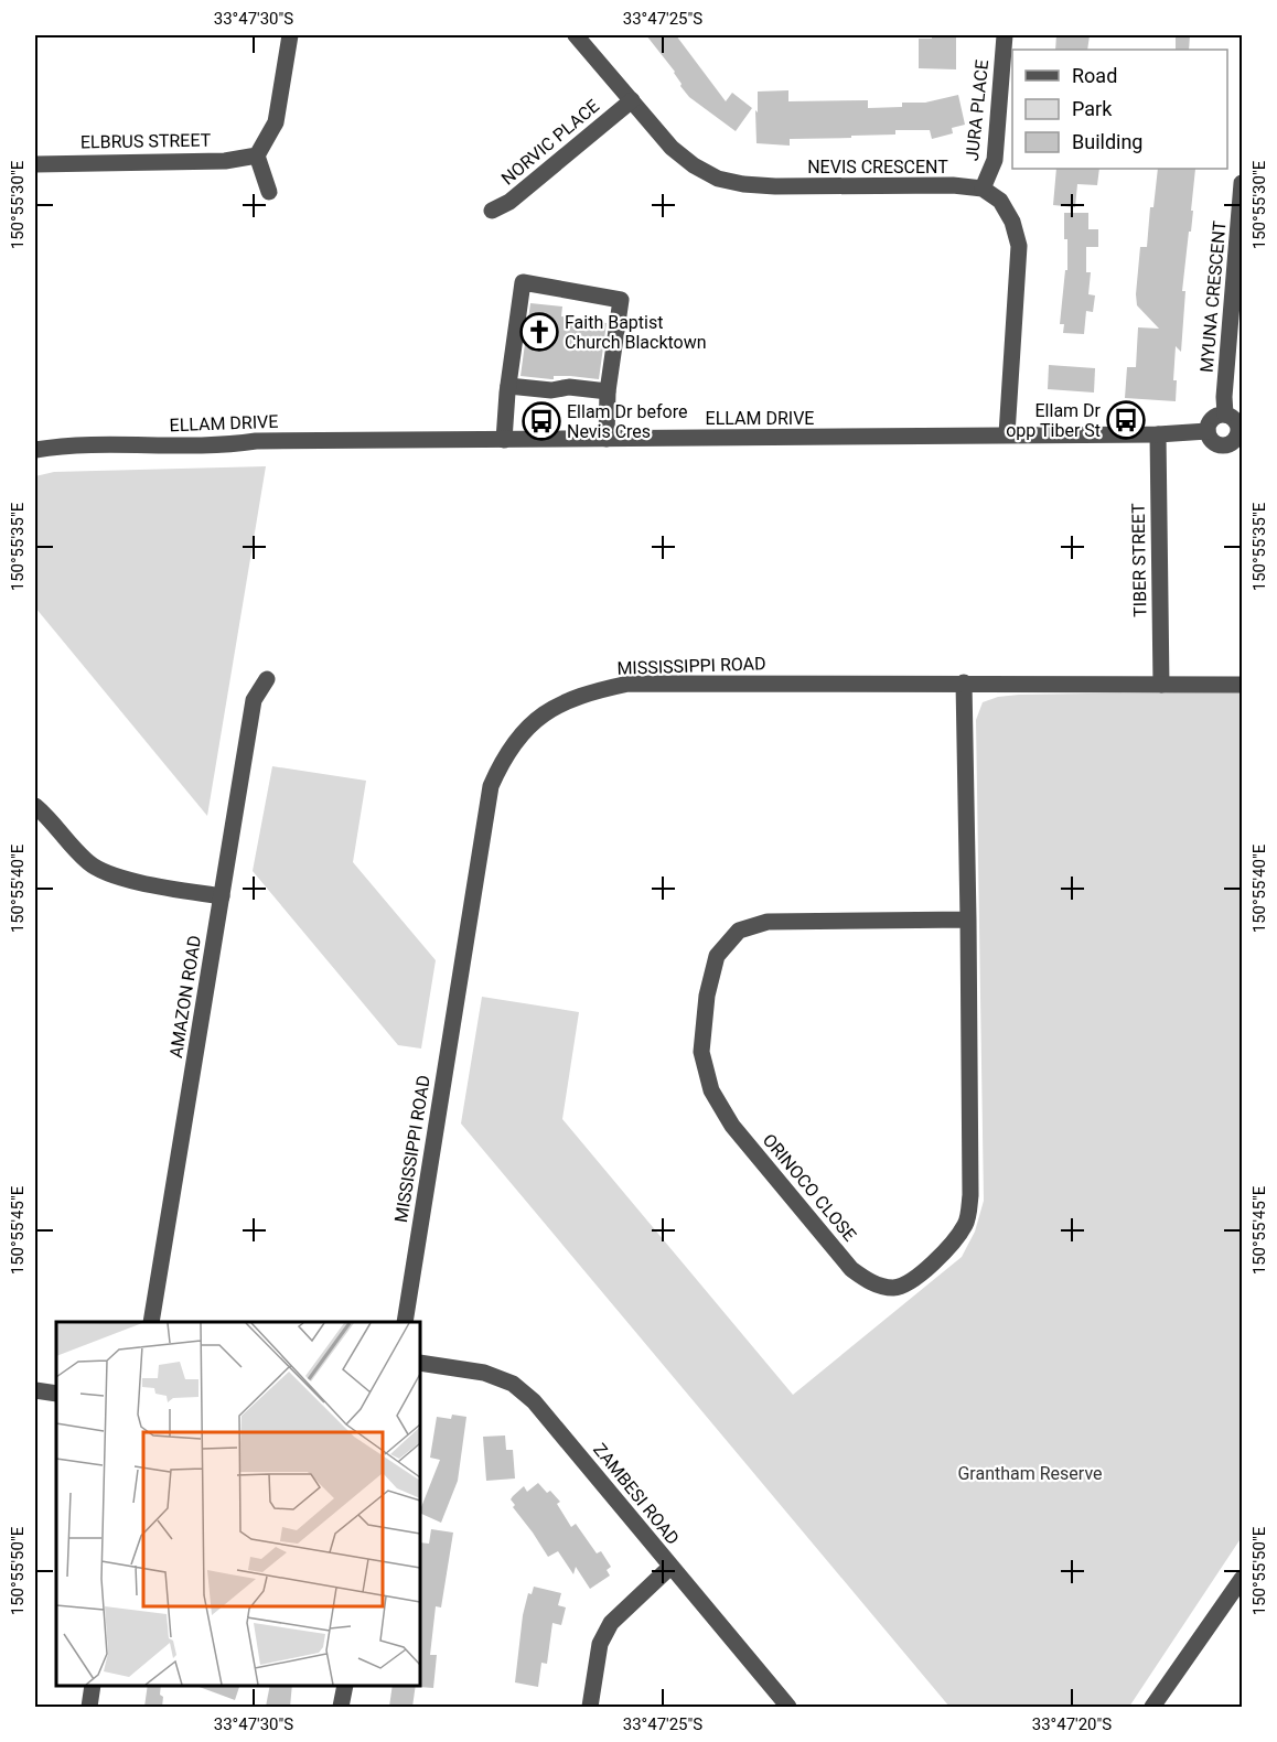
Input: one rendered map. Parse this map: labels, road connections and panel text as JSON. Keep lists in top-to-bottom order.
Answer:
{
  "streets": {
    "street": [
      "JURA PLACE",
      "ELBRUS STREET",
      "NORVIC PLACE",
      "NEVIS CRESCENT",
      "MYUNA CRESCENT",
      "ELLAM DRIVE",
      "TIBER STREET",
      "MISSISSIPPI ROAD",
      "AMAZON ROAD",
      "ORINOCO CLOSE",
      "ZAMBESI ROAD"
    ]
  },
  "crossings": [
    ["JURA PLACE", "NEVIS CRESCENT"],
    ["NORVIC PLACE", "NEVIS CRESCENT"],
    ["MYUNA CRESCENT", "ELLAM DRIVE"],
    ["ELLAM DRIVE", "TIBER STREET"],
    ["TIBER STREET", "MISSISSIPPI ROAD"],
    ["MISSISSIPPI ROAD", "ORINOCO CLOSE"]
  ],
  "parks": ["Grantham Reserve"],
  "places": {
    "church": ["Faith Baptist Church Blacktown"],
    "bus stop": ["Ellam Dr opp Tiber St", "Ellam Dr before Nevis Cres"]
  },
  "legend": ["Road", "Park", "Building"],
  "coordinates": [
    "33°47'30\"S",
    "33°47'25\"S",
    "150°55'30\"E",
    "150°55'35\"E",
    "150°55'40\"E",
    "150°55'45\"E",
    "150°55'50\"E",
    "33°47'20\"S"
  ]
}
